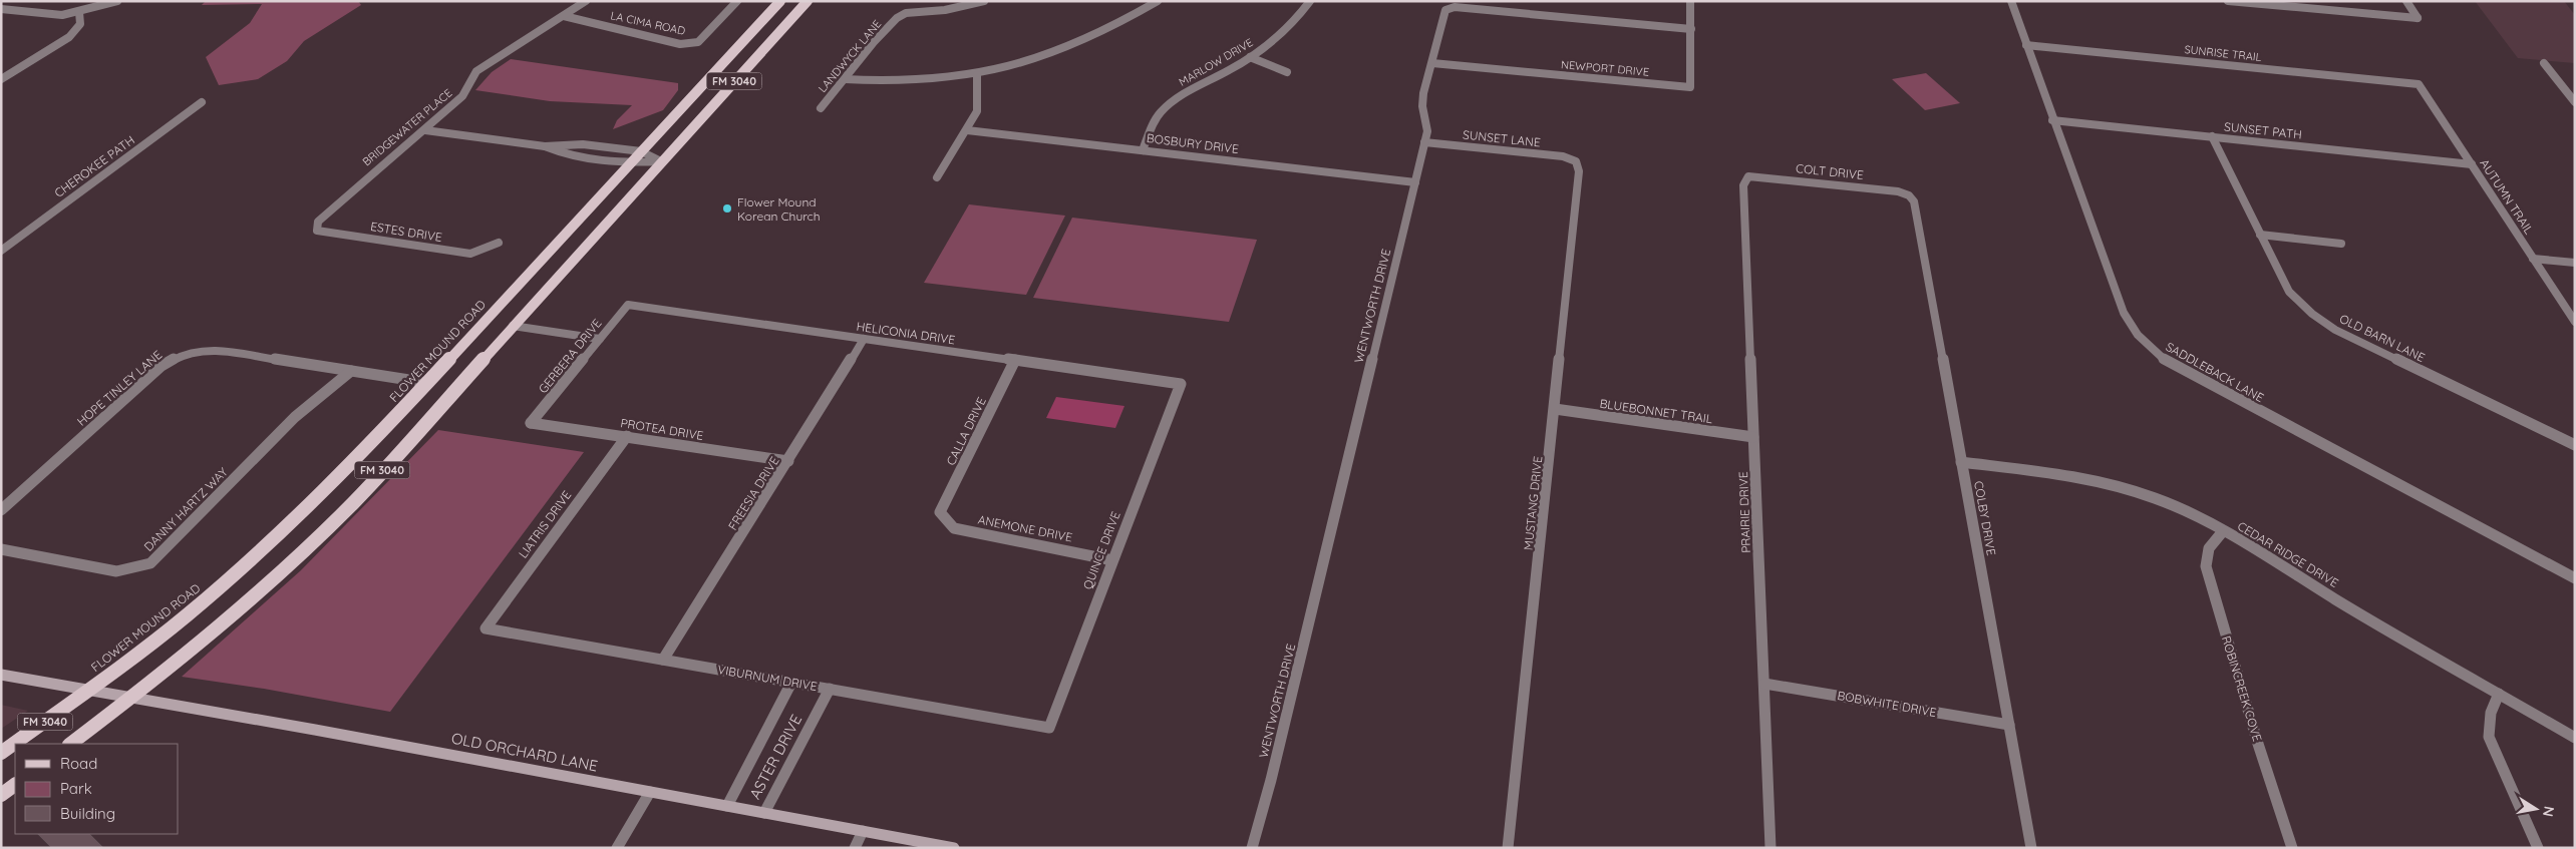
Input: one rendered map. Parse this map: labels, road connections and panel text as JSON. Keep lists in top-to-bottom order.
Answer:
{
  "streets": {
    "main road": ["FM 3040", "FLOWER MOUND ROAD"],
    "street": [
      "LA CIMA ROAD",
      "SUNRISE TRAIL",
      "LANDWYCK LANE",
      "MARLOW DRIVE",
      "NEWPORT DRIVE",
      "BRIDGEWATER PLACE",
      "SUNSET PATH",
      "SUNSET LANE",
      "BOSBURY DRIVE",
      "CHEROKEE PATH",
      "COLT DRIVE",
      "AUTUMN TRAIL",
      "ESTES DRIVE",
      "WENTWORTH DRIVE",
      "HELICONIA DRIVE",
      "OLD BARN LANE",
      "GERBERA DRIVE",
      "SADDLEBACK LANE",
      "HOPE TINLEY LANE",
      "BLUEBONNET TRAIL",
      "PROTEA DRIVE",
      "CALLA DRIVE",
      "FREESIA DRIVE",
      "MUSTANG DRIVE",
      "DANNY HARTZ WAY",
      "PRAIRIE DRIVE",
      "COLBY DRIVE",
      "LIATRIS DRIVE",
      "ANEMONE DRIVE",
      "QUINCE DRIVE",
      "CEDAR RIDGE DRIVE",
      "VIBURNUM DRIVE",
      "ROBINCREEK COVE",
      "BOBWHITE DRIVE",
      "OLD ORCHARD LANE",
      "ASTER DRIVE"
    ]
  },
  "crossings": [
    ["LA CIMA ROAD", "BRIDGEWATER PLACE"],
    ["SUNRISE TRAIL", "AUTUMN TRAIL"],
    ["SUNRISE TRAIL", "SADDLEBACK LANE"],
    ["MARLOW DRIVE", "BOSBURY DRIVE"],
    ["NEWPORT DRIVE", "WENTWORTH DRIVE"],
    ["FM 3040", "FLOWER MOUND ROAD"],
    ["FM 3040", "OLD ORCHARD LANE"],
    ["BRIDGEWATER PLACE", "ESTES DRIVE"],
    ["SUNSET PATH", "AUTUMN TRAIL"],
    ["SUNSET PATH", "OLD BARN LANE"],
    ["SUNSET PATH", "SADDLEBACK LANE"],
    ["SUNSET LANE", "WENTWORTH DRIVE"],
    ["SUNSET LANE", "MUSTANG DRIVE"],
    ["BOSBURY DRIVE", "WENTWORTH DRIVE"],
    ["COLT DRIVE", "PRAIRIE DRIVE"],
    ["COLT DRIVE", "COLBY DRIVE"],
    ["HELICONIA DRIVE", "GERBERA DRIVE"],
    ["HELICONIA DRIVE", "CALLA DRIVE"],
    ["HELICONIA DRIVE", "FREESIA DRIVE"],
    ["HELICONIA DRIVE", "QUINCE DRIVE"],
    ["FLOWER MOUND ROAD", "HOPE TINLEY LANE"],
    ["FLOWER MOUND ROAD", "OLD ORCHARD LANE"],
    ["GERBERA DRIVE", "PROTEA DRIVE"],
    ["HOPE TINLEY LANE", "DANNY HARTZ WAY"],
    ["BLUEBONNET TRAIL", "MUSTANG DRIVE"],
    ["BLUEBONNET TRAIL", "PRAIRIE DRIVE"],
    ["PROTEA DRIVE", "FREESIA DRIVE"],
    ["PROTEA DRIVE", "LIATRIS DRIVE"],
    ["CALLA DRIVE", "ANEMONE DRIVE"],
    ["FREESIA DRIVE", "VIBURNUM DRIVE"],
    ["PRAIRIE DRIVE", "BOBWHITE DRIVE"],
    ["COLBY DRIVE", "CEDAR RIDGE DRIVE"],
    ["COLBY DRIVE", "BOBWHITE DRIVE"],
    ["LIATRIS DRIVE", "VIBURNUM DRIVE"],
    ["ANEMONE DRIVE", "QUINCE DRIVE"],
    ["QUINCE DRIVE", "VIBURNUM DRIVE"],
    ["CEDAR RIDGE DRIVE", "ROBINCREEK COVE"],
    ["VIBURNUM DRIVE", "ASTER DRIVE"],
    ["OLD ORCHARD LANE", "ASTER DRIVE"]
  ],
  "places": ["Flower Mound Korean Church"],
  "legend": ["Road", "Park", "Building"],
  "north": "right"
}
